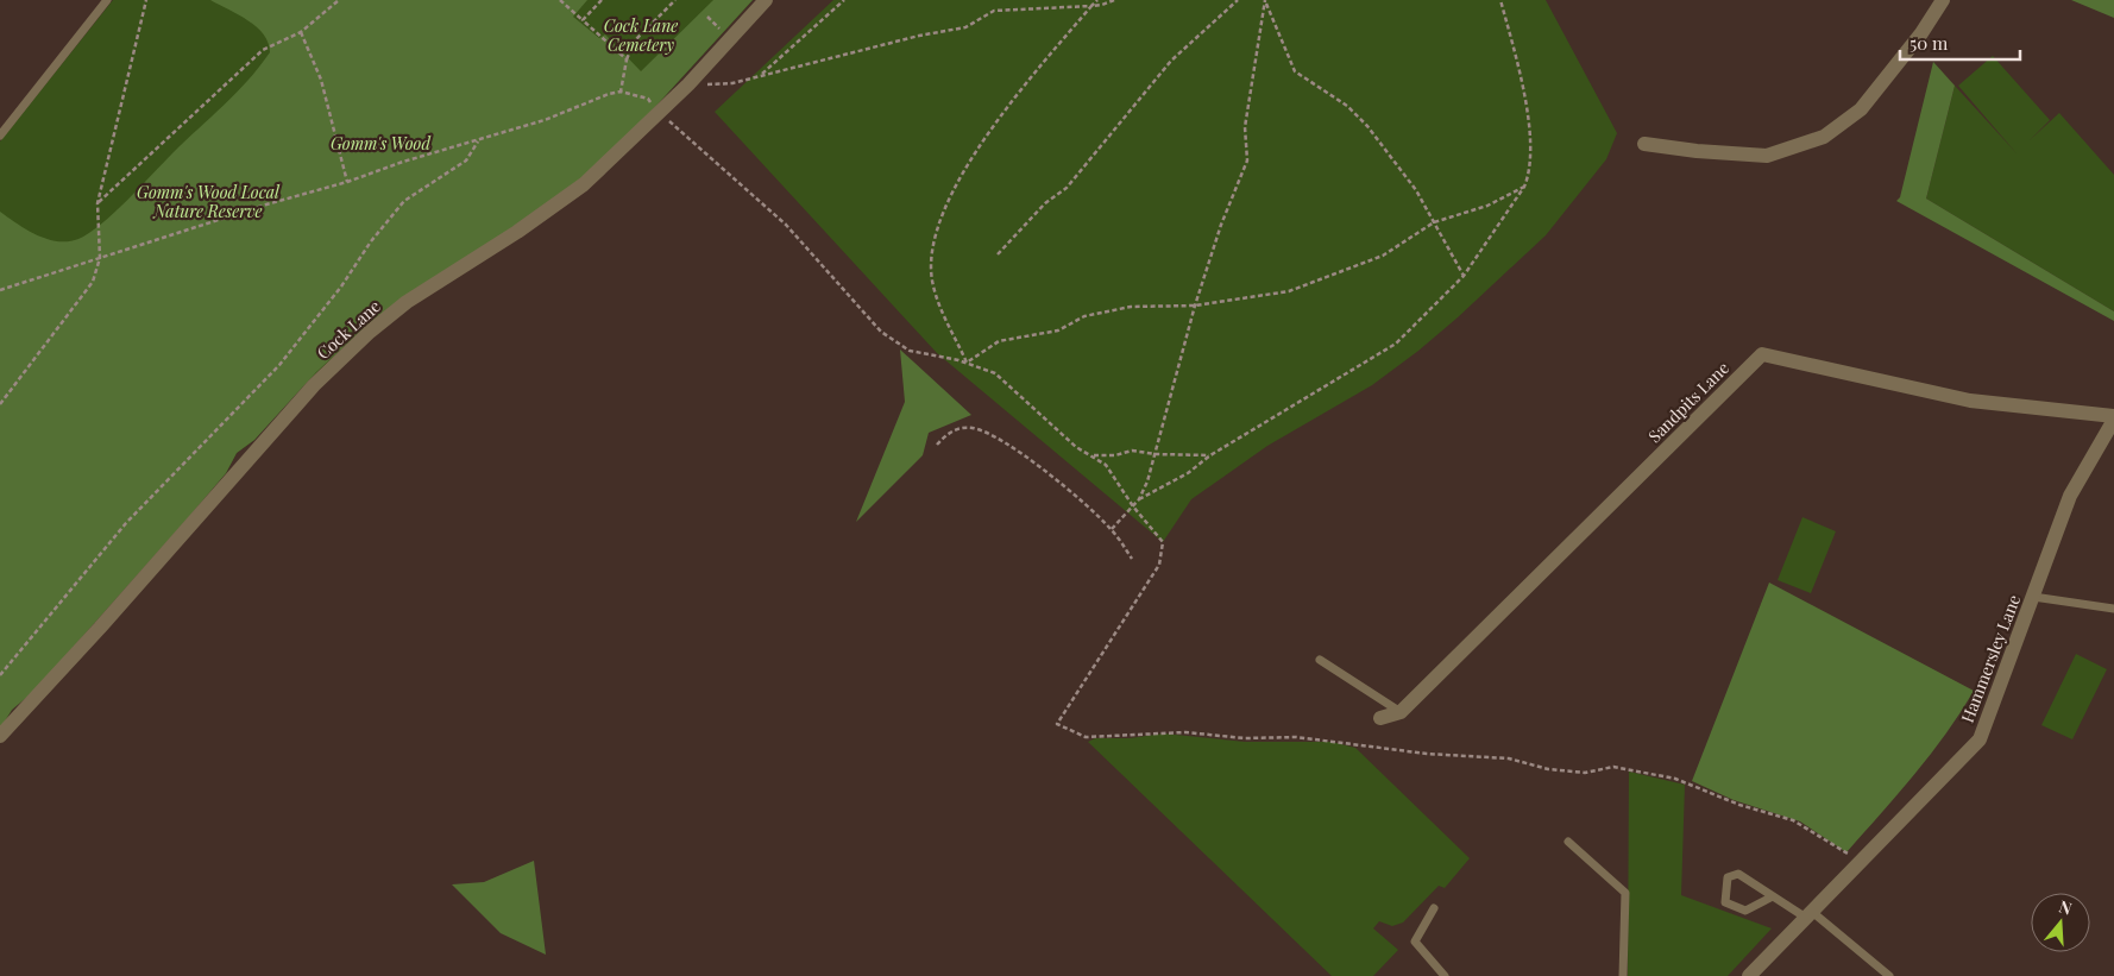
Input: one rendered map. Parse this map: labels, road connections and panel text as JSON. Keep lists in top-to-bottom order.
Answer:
{
  "streets": {
    "street": ["Cock Lane", "Sandpits Lane", "Hammersley Lane"]
  },
  "crossings": [
    ["Sandpits Lane", "Hammersley Lane"]
  ],
  "parks": ["Cock Lane Cemetery", "Gomm's Wood", "Gomm's Wood Local Nature Reserve"],
  "scale_bar": "50 m",
  "north": "top"
}
